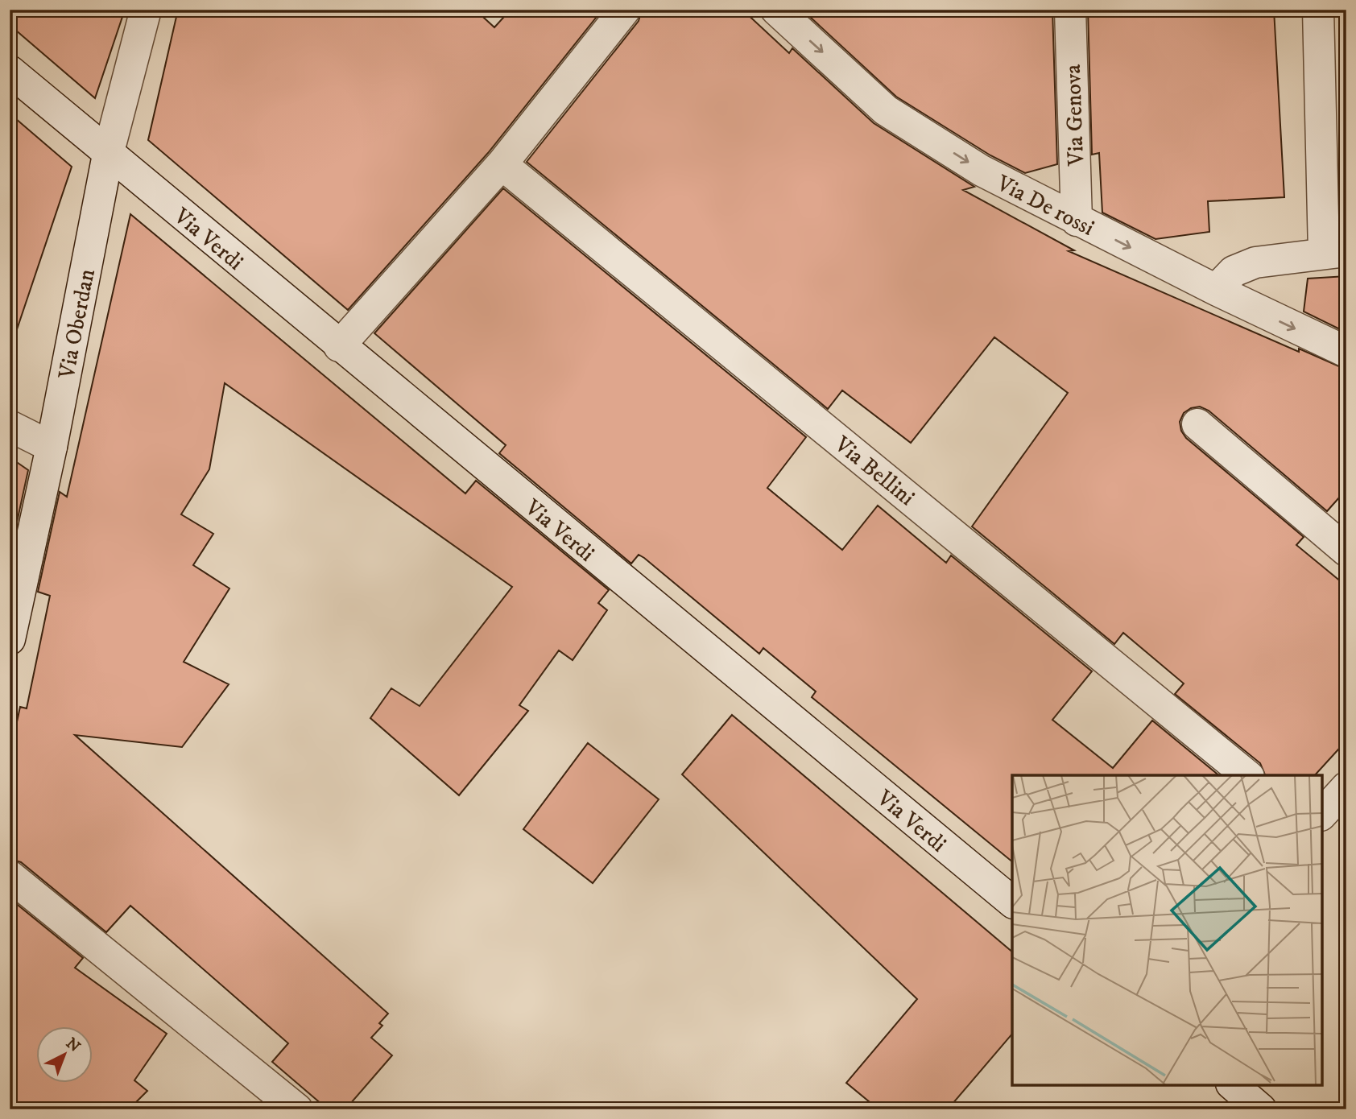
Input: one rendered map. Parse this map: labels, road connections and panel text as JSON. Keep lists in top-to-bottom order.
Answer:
{
  "streets": {
    "street": [
      "Via Genova",
      "Via De rossi",
      "Via Verdi",
      "Via Oberdan",
      "Via Bellini"
    ]
  },
  "crossings": [
    ["Via Genova", "Via De rossi"],
    ["Via Verdi", "Via Oberdan"]
  ],
  "one_way": ["Via De rossi"],
  "north": "top right"
}
